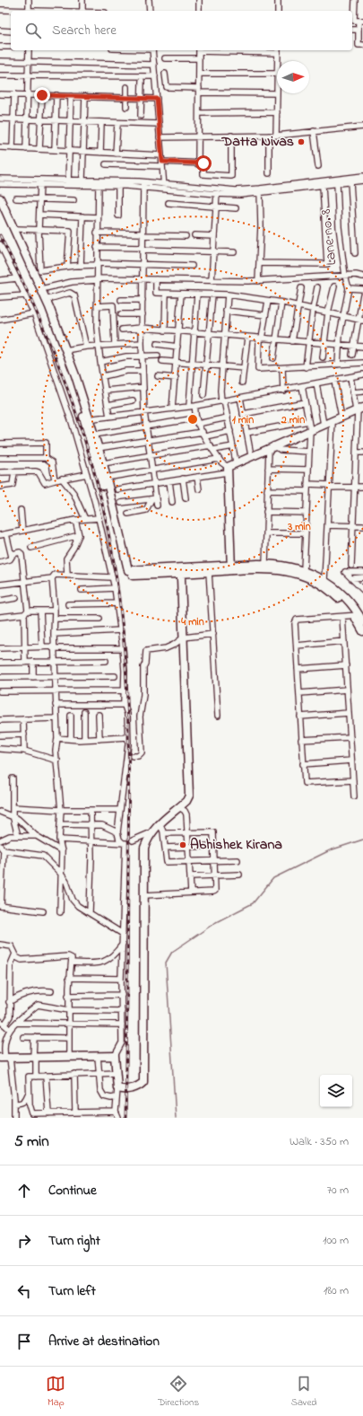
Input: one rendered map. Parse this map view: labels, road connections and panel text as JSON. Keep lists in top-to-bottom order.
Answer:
{
  "streets": {
    "street": ["Lane no. 8"]
  },
  "places": ["Datta Nivas", "Abhishek Kirana"],
  "north": "right",
  "page": {
    "search": "Search here",
    "heading": ["5 min", "Walk · 350 m"],
    "list": [
      ["Continue", "70 m"],
      ["Turn right", "100 m"],
      ["Turn left", "180 m"],
      "Arrive at destination"
    ],
    "nav": ["Map", "Directions", "Saved"]
  },
  "rings": [
    "1 min",
    "2 min",
    "3 min",
    "4 min"
  ]
}
